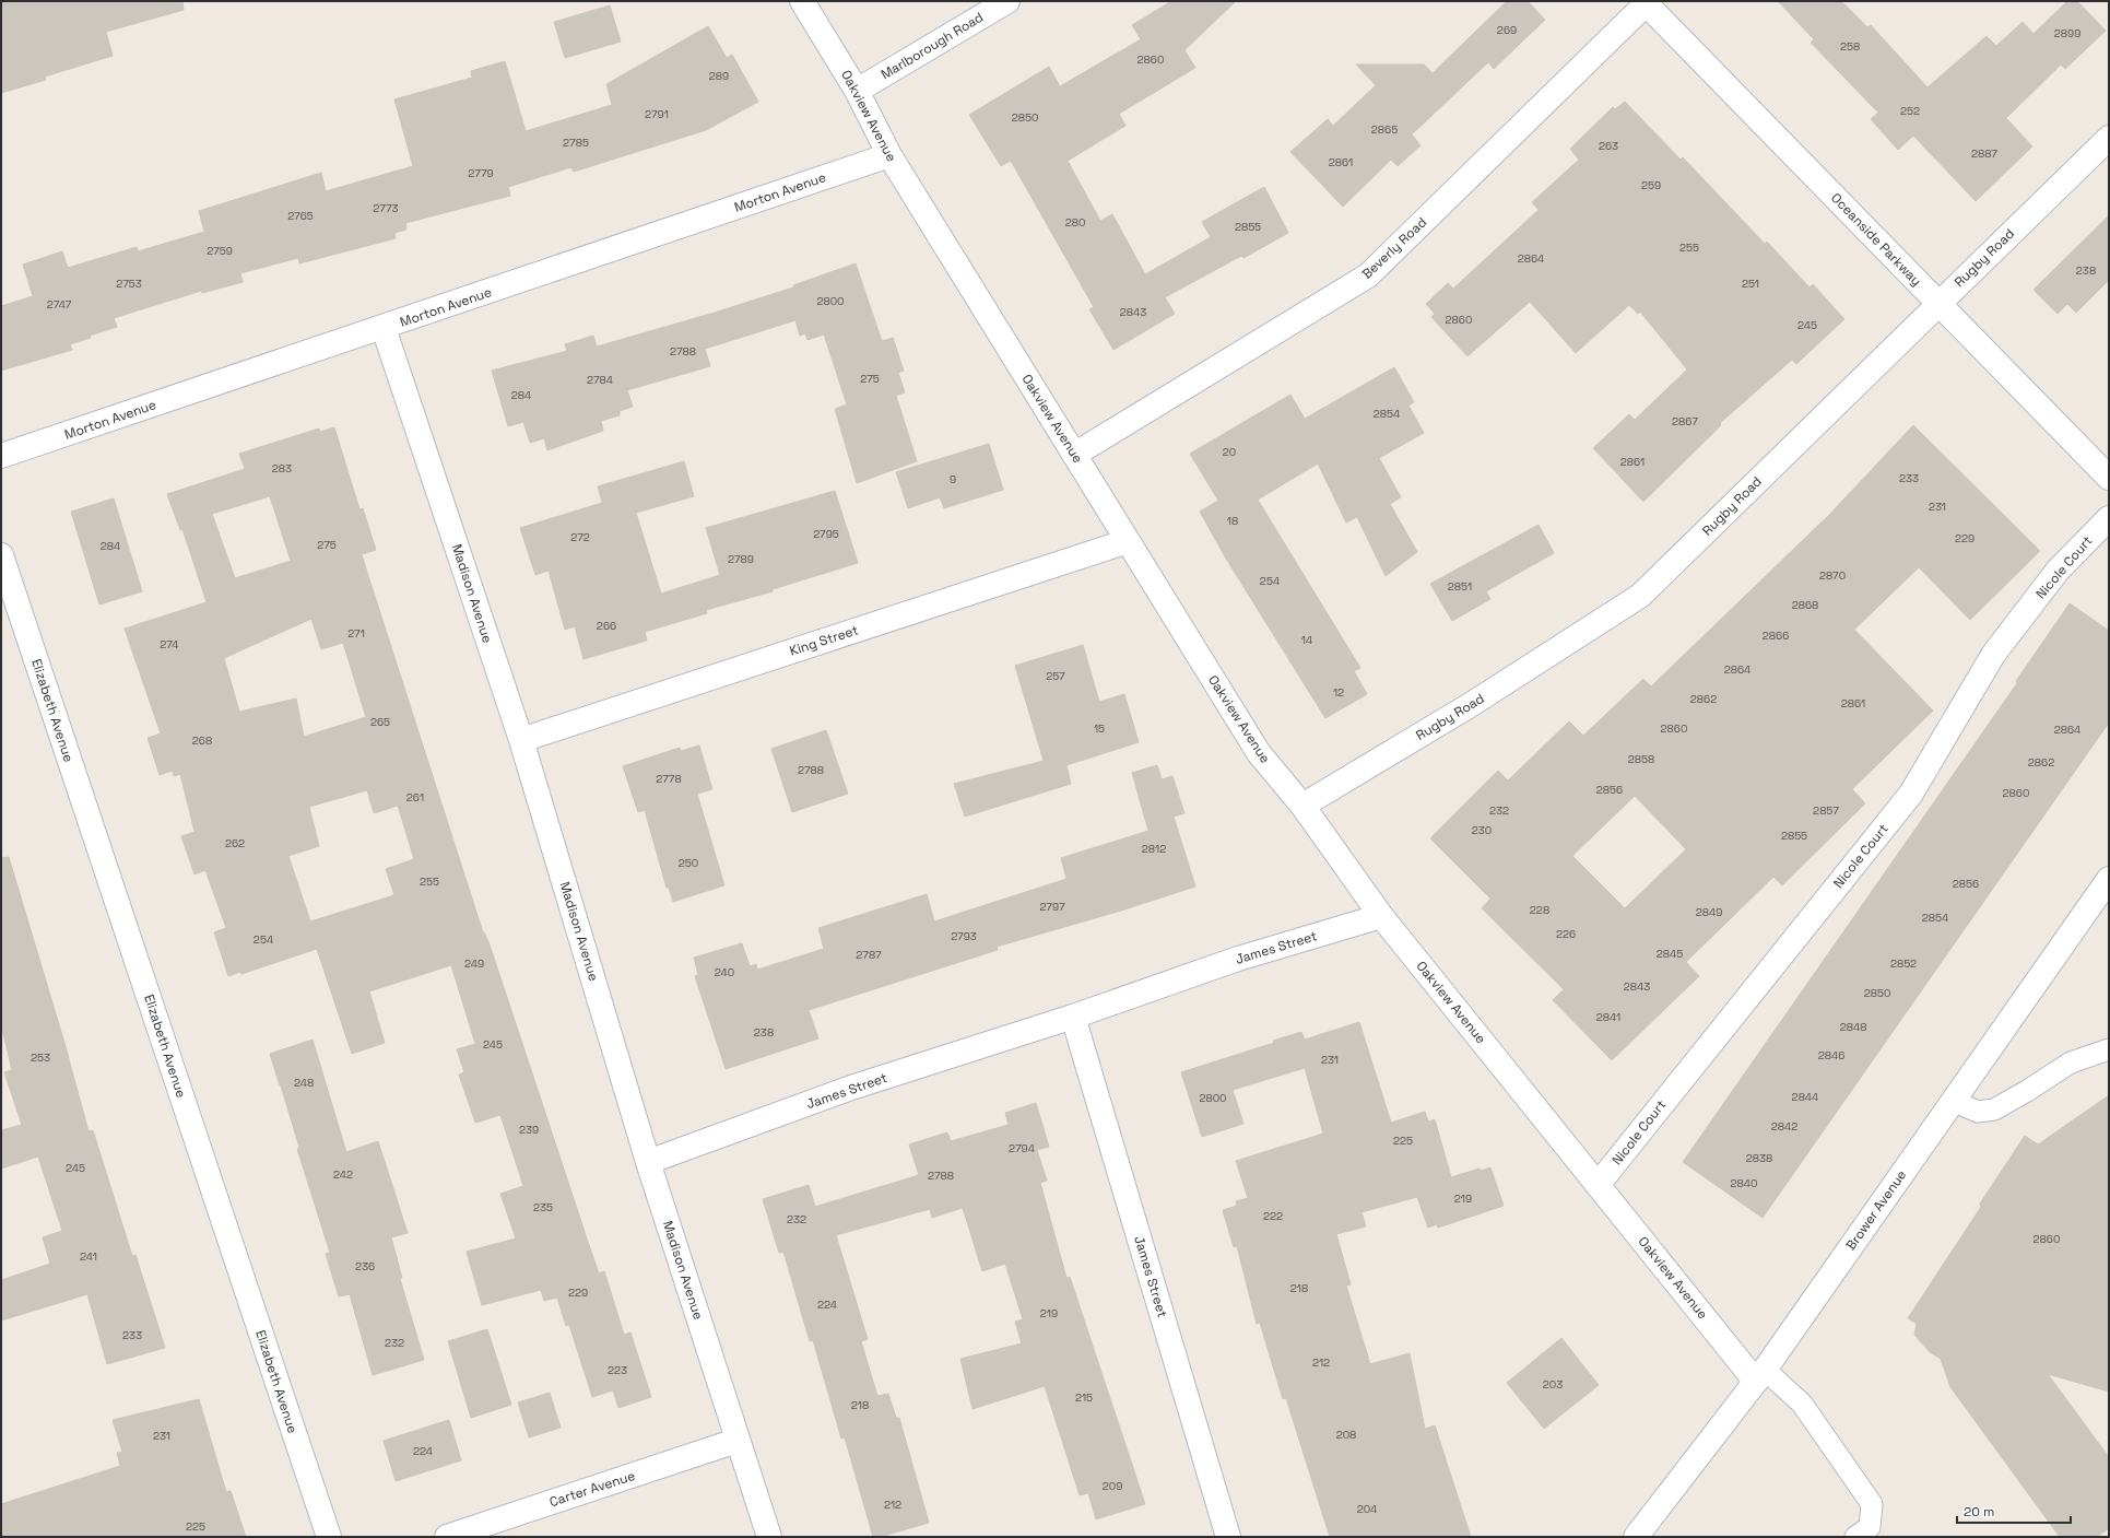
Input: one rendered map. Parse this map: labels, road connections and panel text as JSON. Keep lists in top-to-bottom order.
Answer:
{
  "streets": {
    "street": [
      "Marlborough Road",
      "Oakview Avenue",
      "Morton Avenue",
      "Oceanside Parkway",
      "Beverly Road",
      "Rugby Road",
      "Nicole Court",
      "Madison Avenue",
      "King Street",
      "Elizabeth Avenue",
      "James Street",
      "Brower Avenue",
      "Carter Avenue"
    ]
  },
  "crossings": [
    ["Marlborough Road", "Oakview Avenue"],
    ["Oakview Avenue", "Morton Avenue"],
    ["Oakview Avenue", "Beverly Road"],
    ["Oakview Avenue", "Rugby Road"],
    ["Oakview Avenue", "Nicole Court"],
    ["Oakview Avenue", "King Street"],
    ["Oakview Avenue", "James Street"],
    ["Oakview Avenue", "Brower Avenue"],
    ["Morton Avenue", "Madison Avenue"],
    ["Oceanside Parkway", "Beverly Road"],
    ["Oceanside Parkway", "Rugby Road"],
    ["Madison Avenue", "King Street"],
    ["Madison Avenue", "James Street"],
    ["Madison Avenue", "Carter Avenue"]
  ],
  "house_numbers": [
    "269",
    "2899",
    "258",
    "2860",
    "289",
    "252",
    "2791",
    "2850",
    "2865",
    "2785",
    "263",
    "2887",
    "2861",
    "2779",
    "259",
    "2773",
    "2765",
    "280",
    "2855",
    "255",
    "2759",
    "2864",
    "238",
    "2753",
    "251",
    "2800",
    "2747",
    "2843",
    "2860",
    "245",
    "2788",
    "275",
    "2784",
    "284",
    "2854",
    "2867",
    "20",
    "2861",
    "283",
    "233",
    "9",
    "231",
    "18",
    "2795",
    "272",
    "229",
    "275",
    "284",
    "2789",
    "2870",
    "254",
    "2851",
    "2868",
    "266",
    "271",
    "2866",
    "14",
    "274",
    "2864",
    "257",
    "12",
    "2862",
    "2861",
    "265",
    "15",
    "2860",
    "2864",
    "268",
    "2858",
    "2862",
    "2788",
    "2778",
    "2856",
    "2860",
    "261",
    "232",
    "2857",
    "230",
    "2855",
    "262",
    "2812",
    "250",
    "255",
    "2856",
    "2797",
    "228",
    "2849",
    "2854",
    "226",
    "2793",
    "254",
    "2845",
    "2787",
    "249",
    "2852",
    "240",
    "2843",
    "2850",
    "2841",
    "2848",
    "238",
    "245",
    "2846",
    "253",
    "231",
    "248",
    "2844",
    "2800",
    "2842",
    "239",
    "225",
    "2794",
    "2838",
    "245",
    "242",
    "2788",
    "2840",
    "219",
    "235",
    "222",
    "232",
    "2860",
    "241",
    "236",
    "218",
    "229",
    "224",
    "219",
    "233",
    "232",
    "212",
    "223",
    "203",
    "215",
    "218",
    "208",
    "231",
    "224",
    "209",
    "212",
    "204",
    "225"
  ],
  "scale_bar": "20 m"
}
